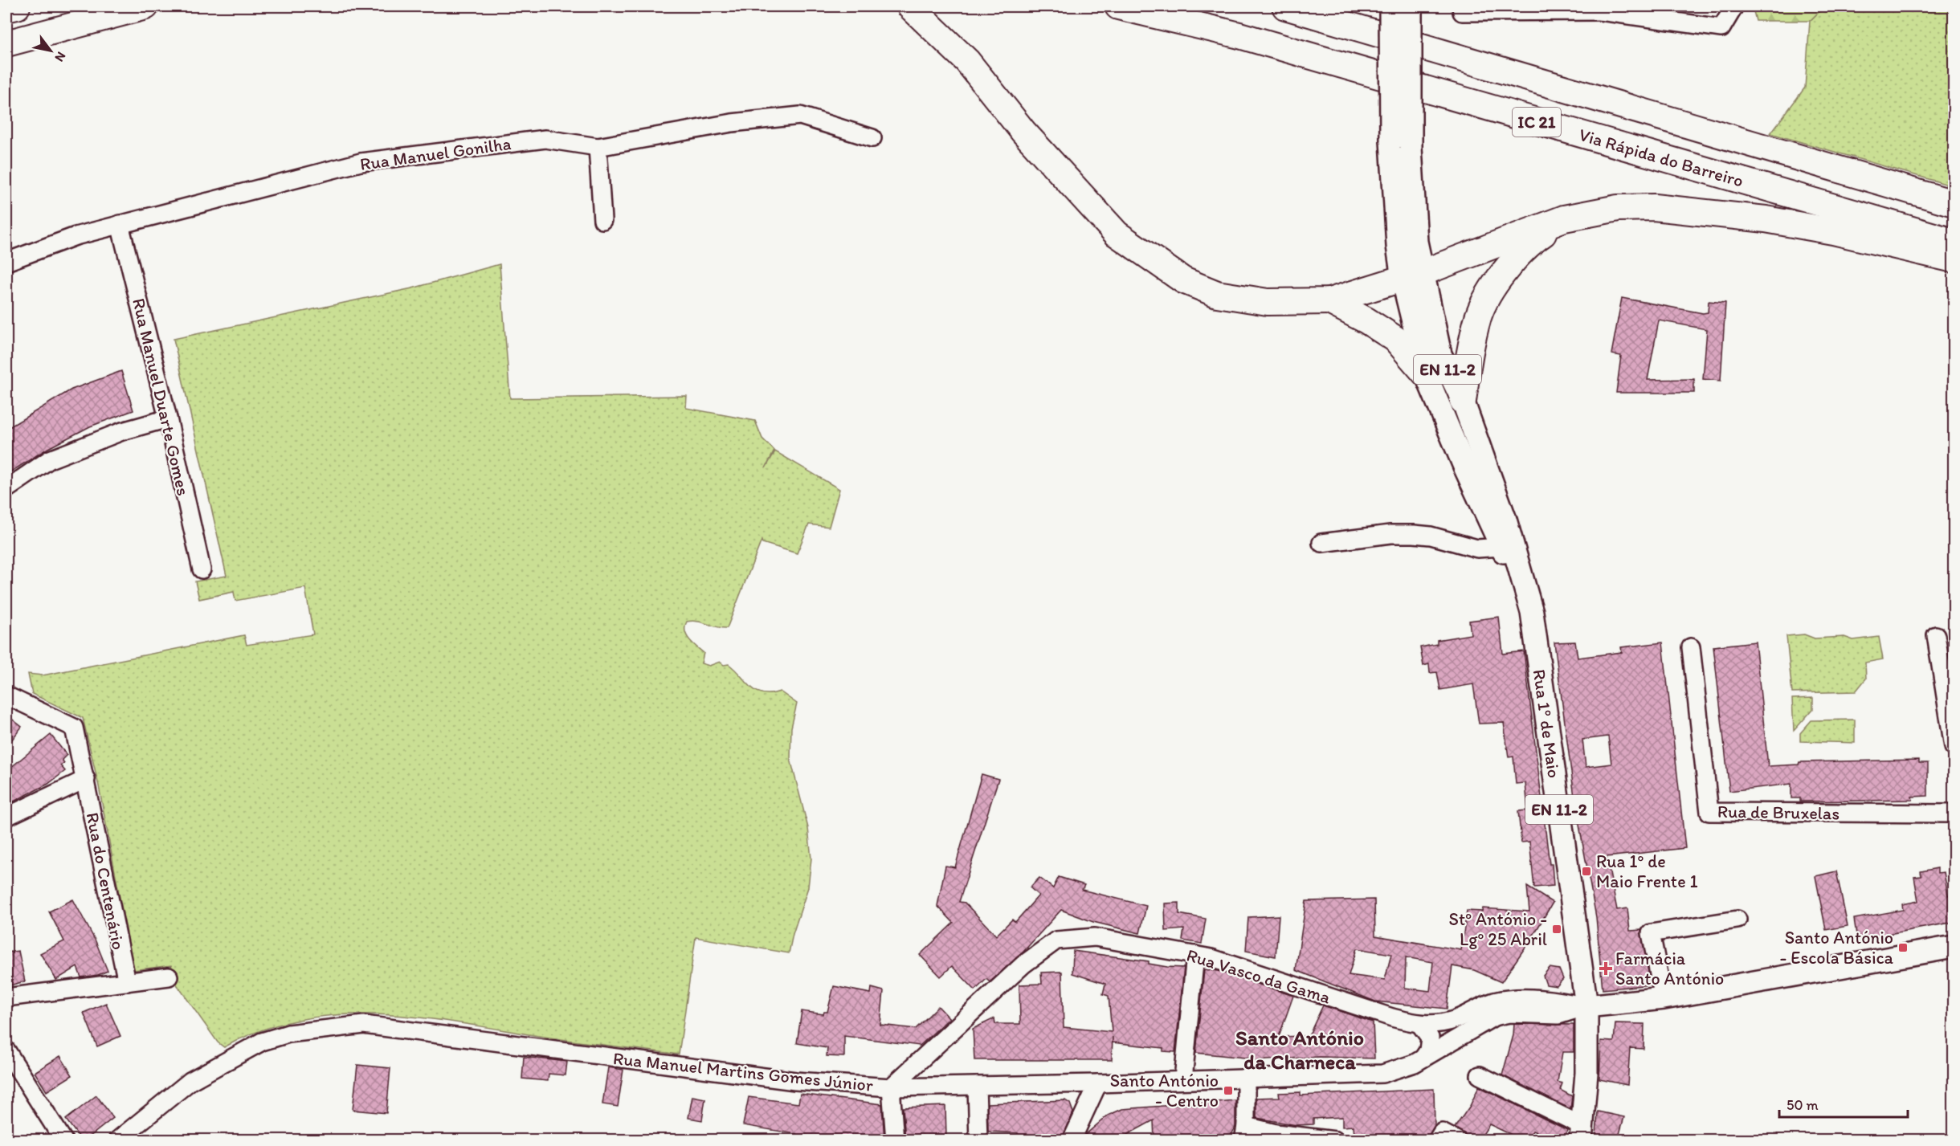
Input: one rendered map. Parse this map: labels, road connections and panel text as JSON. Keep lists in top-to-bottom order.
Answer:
{
  "streets": {
    "highway": ["IC 21", "Via Rápida do Barreiro"],
    "main road": ["EN 11-2", "Rua 1º de Maio"],
    "street": [
      "Rua Manuel Gonilha",
      "Rua Manuel Duarte Gomes",
      "Rua de Bruxelas",
      "Rua do Centenário",
      "Rua Vasco da Gama",
      "Rua Manuel Martins Gomes Júnior"
    ]
  },
  "crossings": [
    ["Rua Manuel Gonilha", "Rua Manuel Duarte Gomes"],
    ["EN 11-2", "Rua 1º de Maio"],
    ["EN 11-2", "Rua Manuel Martins Gomes Júnior"],
    ["Rua 1º de Maio", "Rua Manuel Martins Gomes Júnior"],
    ["Rua Vasco da Gama", "Rua Manuel Martins Gomes Júnior"]
  ],
  "districts": ["Santo António da Charneca"],
  "places": {
    "transit": [
      "Rua 1º de Maio Frente 1",
      "Stº António - Lgº 25 Abril",
      "Santo António - Escola Básica",
      "Santo António - Centro"
    ],
    "health": ["Farmácia Santo António"]
  },
  "scale_bar": "50 m",
  "north": "bottom right"
}
